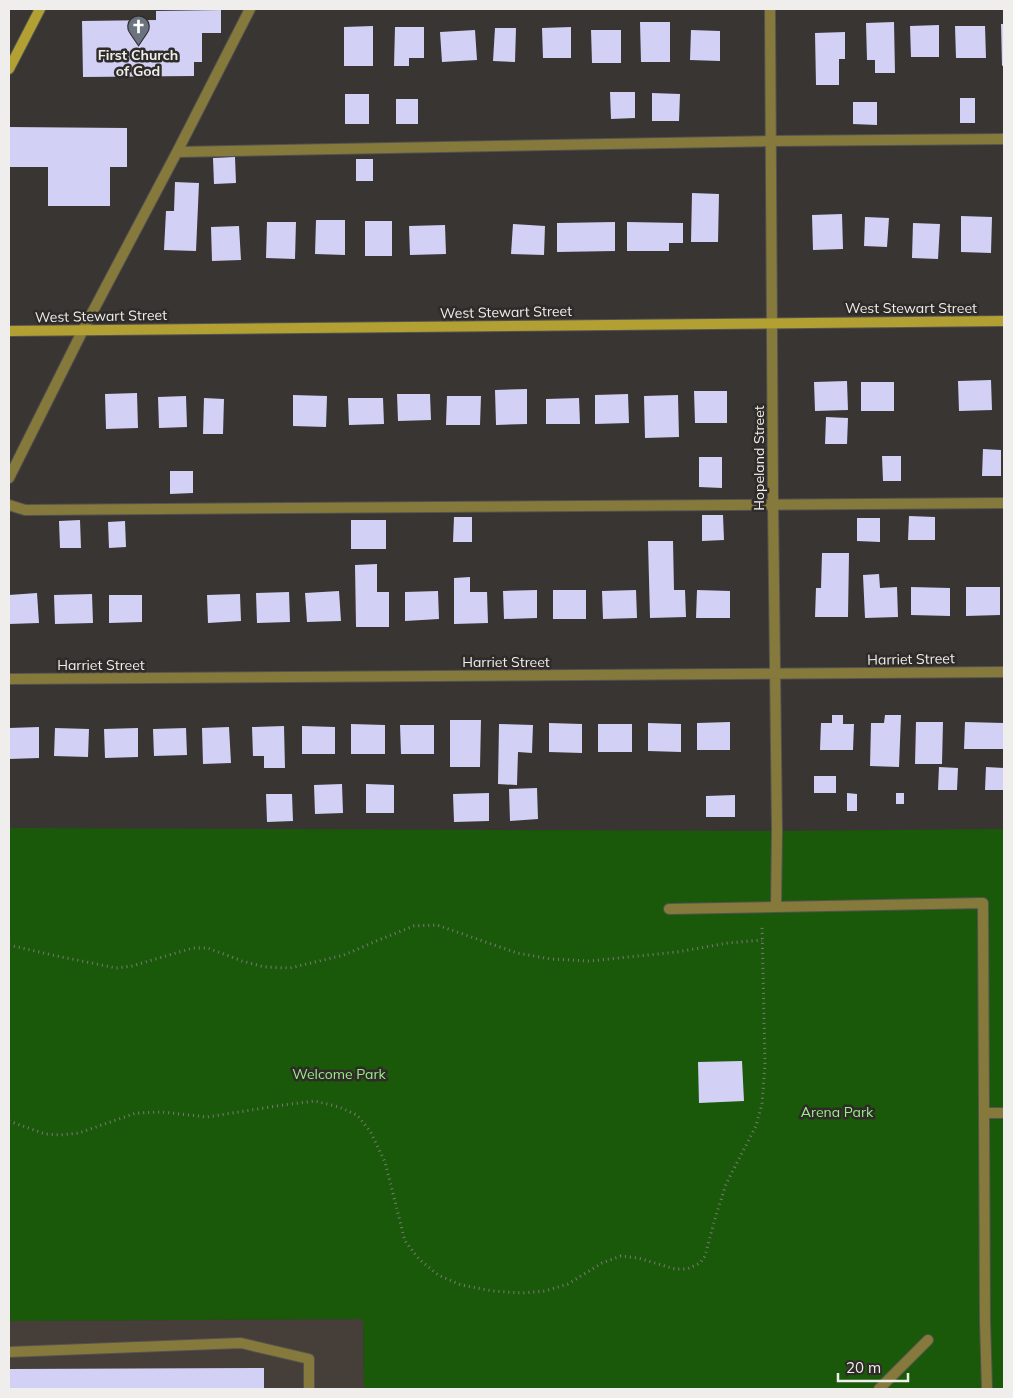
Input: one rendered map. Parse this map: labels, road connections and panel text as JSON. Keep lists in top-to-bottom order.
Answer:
{
  "streets": {
    "main road": ["West Stewart Street"],
    "street": ["Hopeland Street", "Harriet Street"]
  },
  "crossings": [
    ["West Stewart Street", "Hopeland Street"],
    ["Hopeland Street", "Harriet Street"]
  ],
  "parks": ["Welcome Park", "Arena Park"],
  "places": {
    "church": ["First Church of God"]
  },
  "scale_bar": "20 m"
}
